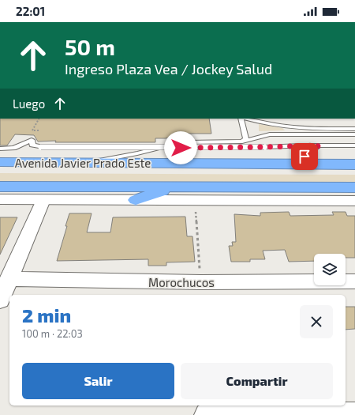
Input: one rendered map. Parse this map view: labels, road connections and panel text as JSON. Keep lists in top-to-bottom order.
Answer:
{
  "streets": {
    "highway": ["Avenida Javier Prado Este"],
    "street": ["Morochucos"]
  },
  "page": {
    "status": "22:01",
    "turn": ["50 m", "Ingreso Plaza Vea / Jockey Salud"],
    "then": "Luego",
    "heading": ["2 min", "100 m · 22:03"],
    "buttons": ["Salir", "Compartir"]
  }
}
